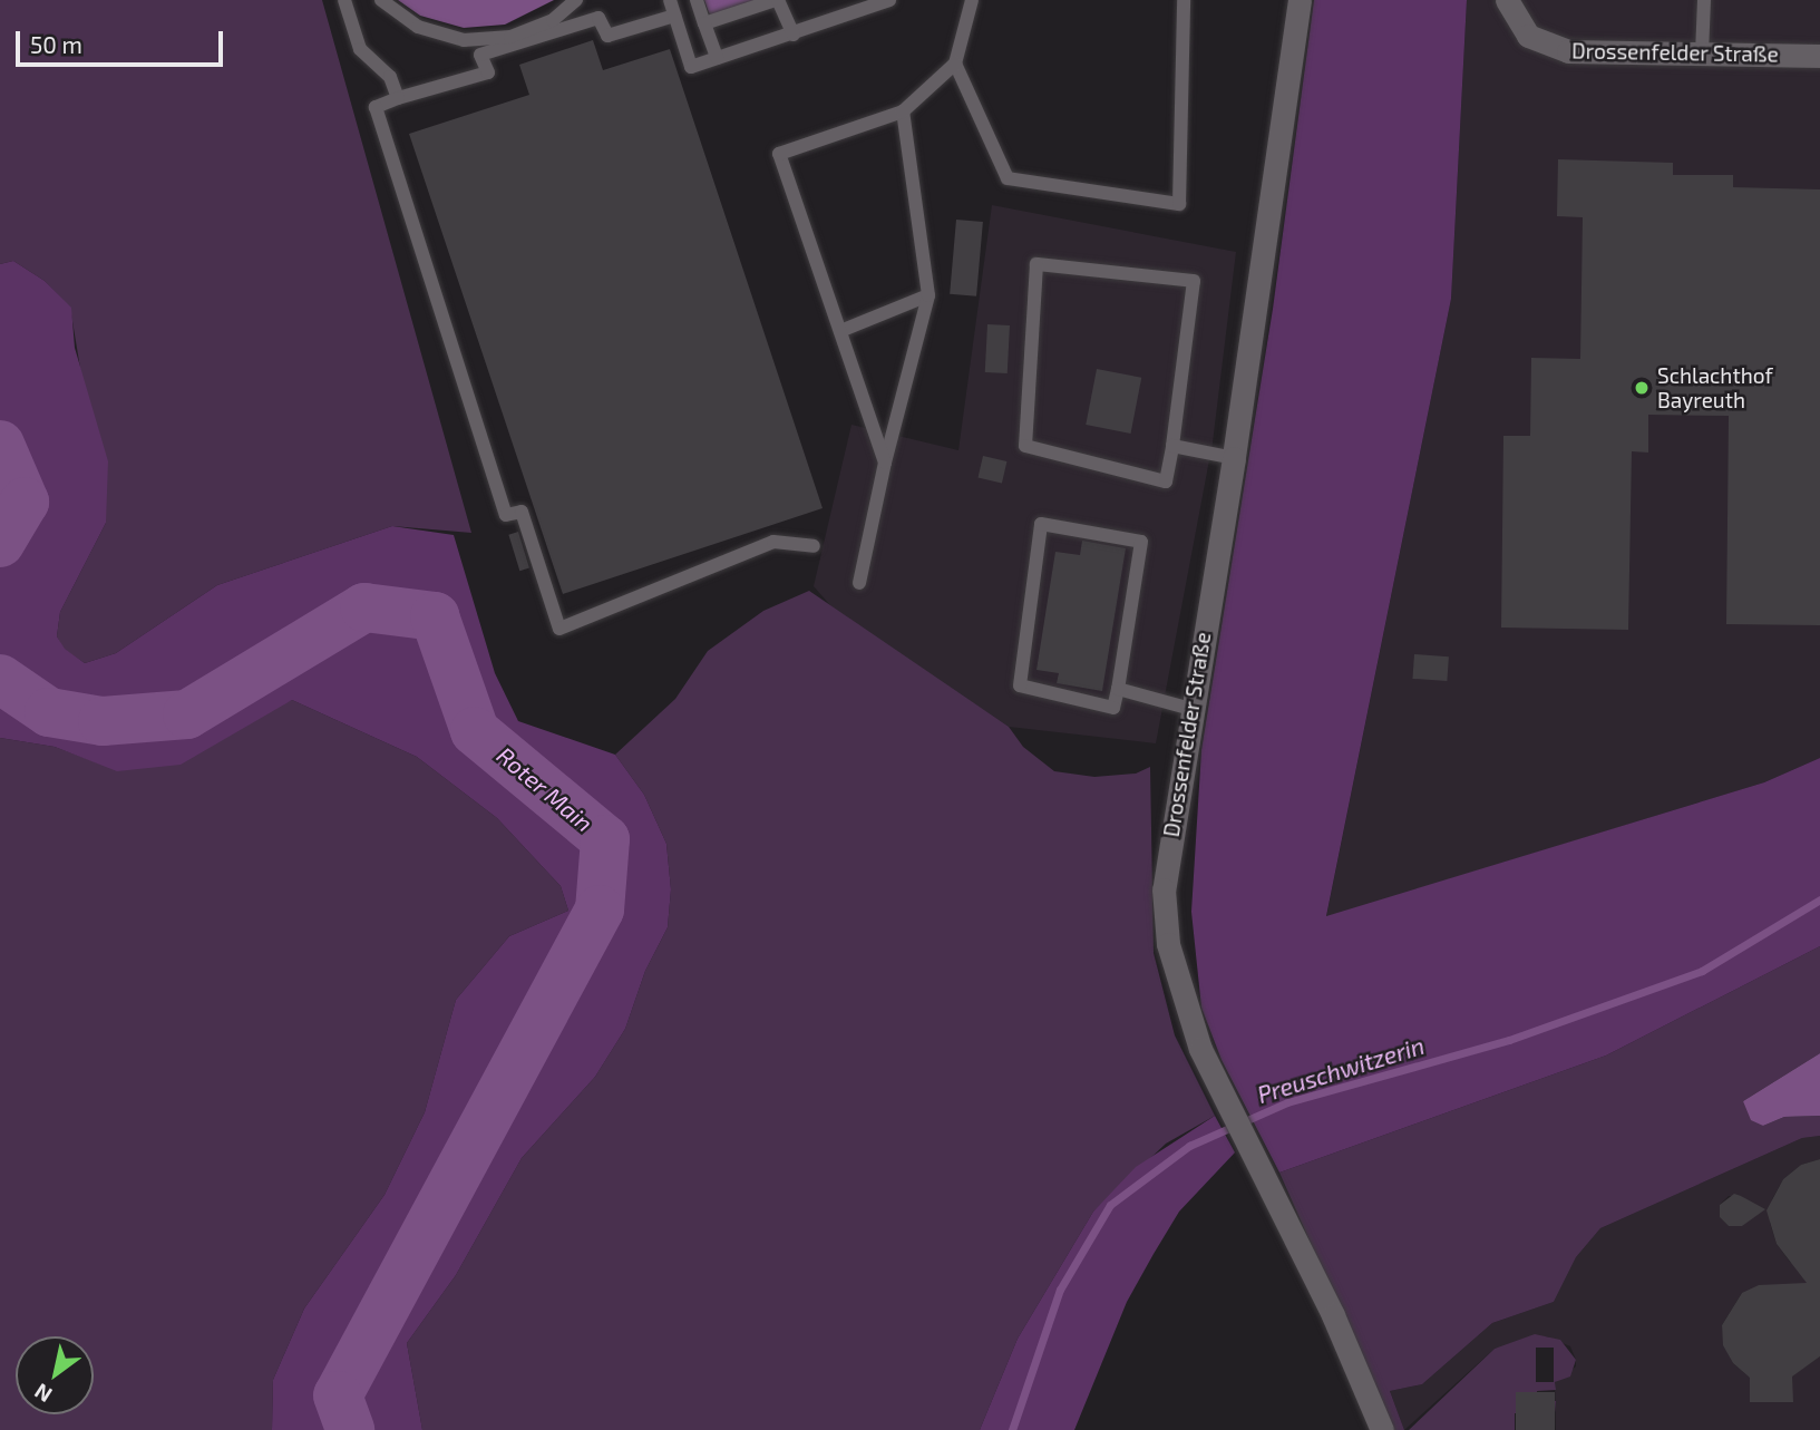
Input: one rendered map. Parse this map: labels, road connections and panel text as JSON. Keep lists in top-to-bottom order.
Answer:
{
  "streets": {
    "street": ["Drossenfelder Straße"]
  },
  "water": ["Roter Main", "Preuschwitzerin"],
  "places": ["Schlachthof Bayreuth"],
  "scale_bar": "50 m",
  "north": "bottom left"
}
